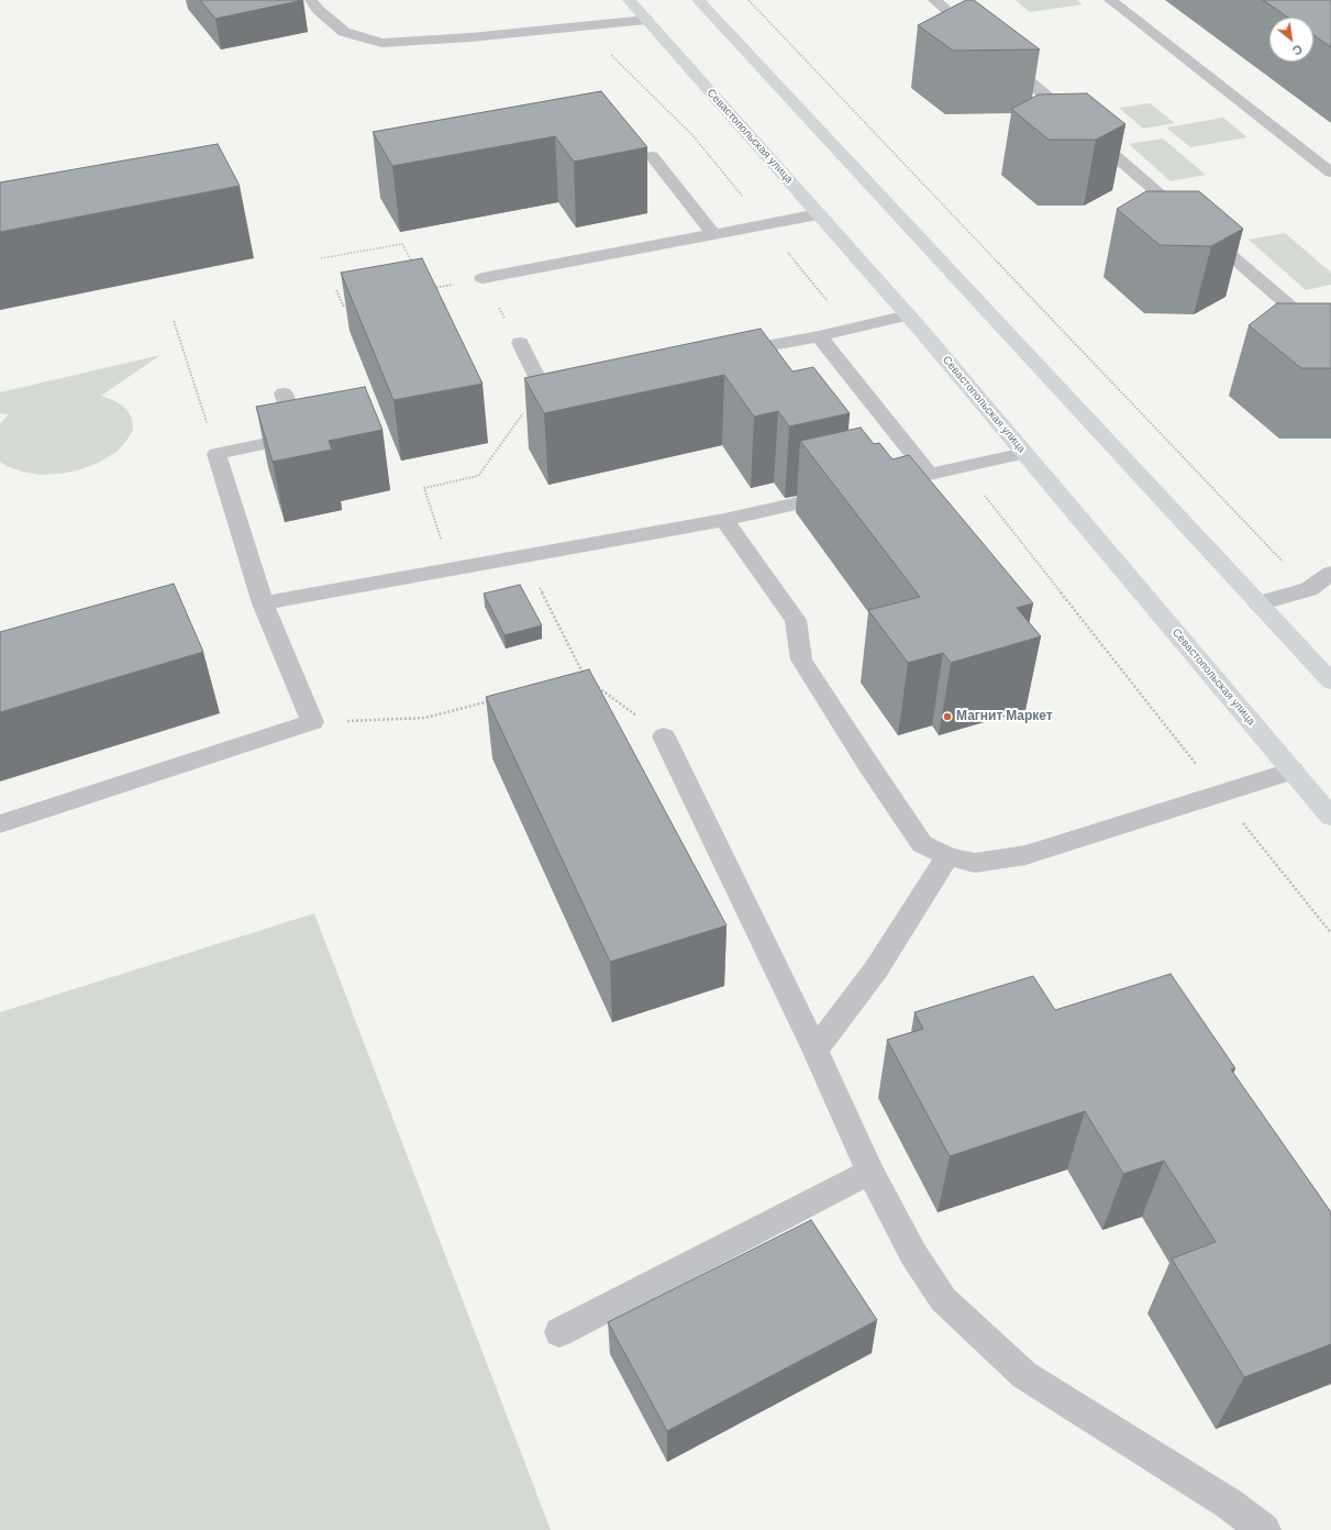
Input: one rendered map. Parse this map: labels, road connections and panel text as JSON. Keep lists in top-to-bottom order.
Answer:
{
  "streets": {
    "main road": ["Севастопольская улица"]
  },
  "places": ["Магнит Маркет"],
  "north": "bottom right"
}
